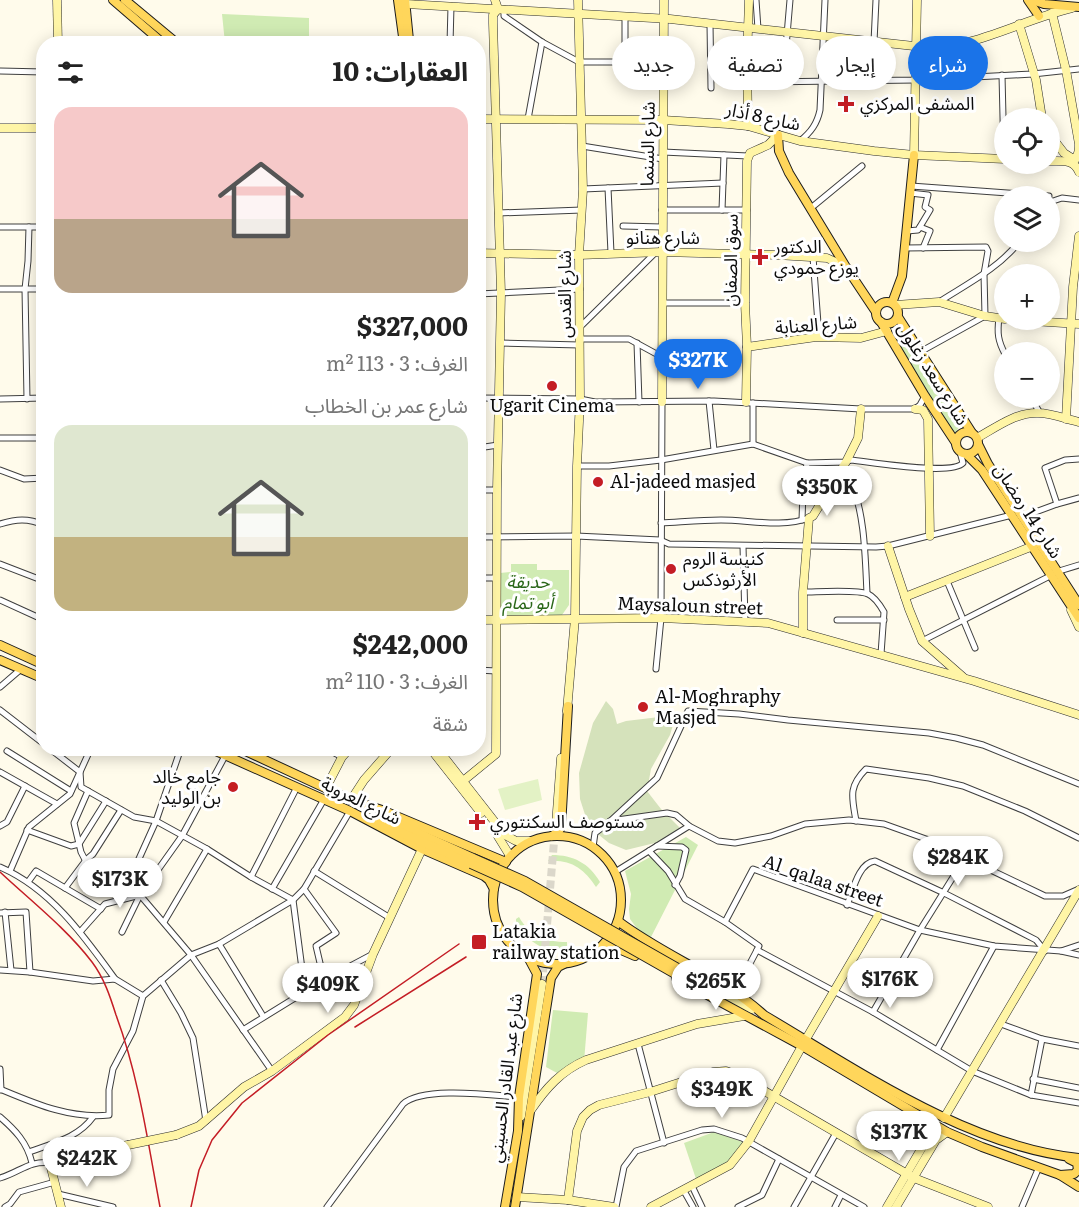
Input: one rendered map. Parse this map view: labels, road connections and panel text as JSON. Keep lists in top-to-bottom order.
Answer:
{
  "streets": {
    "main road": [
      "شارع سعد زغلول",
      "شارع 14 رمضان",
      "شارع العروبة",
      "شارع عبد القادر الحسيني"
    ],
    "street": [
      "شارع 8 أذار",
      "شارع السنما",
      "شارع هنانو",
      "سوق الصفان",
      "شارع القدس",
      "شارع العنابة",
      "Maysaloun street",
      "Al_qalaa street"
    ]
  },
  "crossings": [
    ["شارع 8 أذار", "شارع السنما"],
    ["شارع 8 أذار", "شارع القدس"],
    ["شارع 8 أذار", "شارع سعد زغلول"],
    ["شارع السنما", "شارع هنانو"],
    ["شارع هنانو", "سوق الصفان"],
    ["شارع هنانو", "شارع القدس"],
    ["شارع هنانو", "شارع سعد زغلول"],
    ["سوق الصفان", "شارع العنابة"],
    ["شارع القدس", "Maysaloun street"],
    ["شارع العنابة", "شارع سعد زغلول"],
    ["شارع سعد زغلول", "شارع 14 رمضان"],
    ["شارع العروبة", "شارع عبد القادر الحسيني"]
  ],
  "parks": ["حديقة أبو تمام"],
  "places": {
    "health": ["المشفى المركزي", "الدكتور يوزع حمودي", "مستوصف السكنتوري"],
    "other": [
      "Ugarit Cinema",
      "Al-jadeed masjed",
      "كنيسة الروم الأرثوذكس",
      "Al-Moghraphy Masjed",
      "جامع خالد بن الوليد"
    ],
    "transit": ["Latakia railway station"]
  },
  "page": {
    "chip": [
      "شراء",
      "إيجار",
      "تصفية",
      "جديد"
    ],
    "heading": "العقارات: 10",
    "map_buttons": ["+", "−"],
    "list": [
      {
        "name": "$327,000",
        "note": "الغرف: 3 · 113 m² · شارع عمر بن الخطاب"
      },
      {
        "name": "$242,000",
        "note": "الغرف: 3 · 110 m² · شقة"
      }
    ],
    "price": [
      "$327K",
      "$350K",
      "$284K",
      "$173K",
      "$176K",
      "$265K",
      "$409K",
      "$349K",
      "$137K",
      "$242K"
    ]
  }
}
